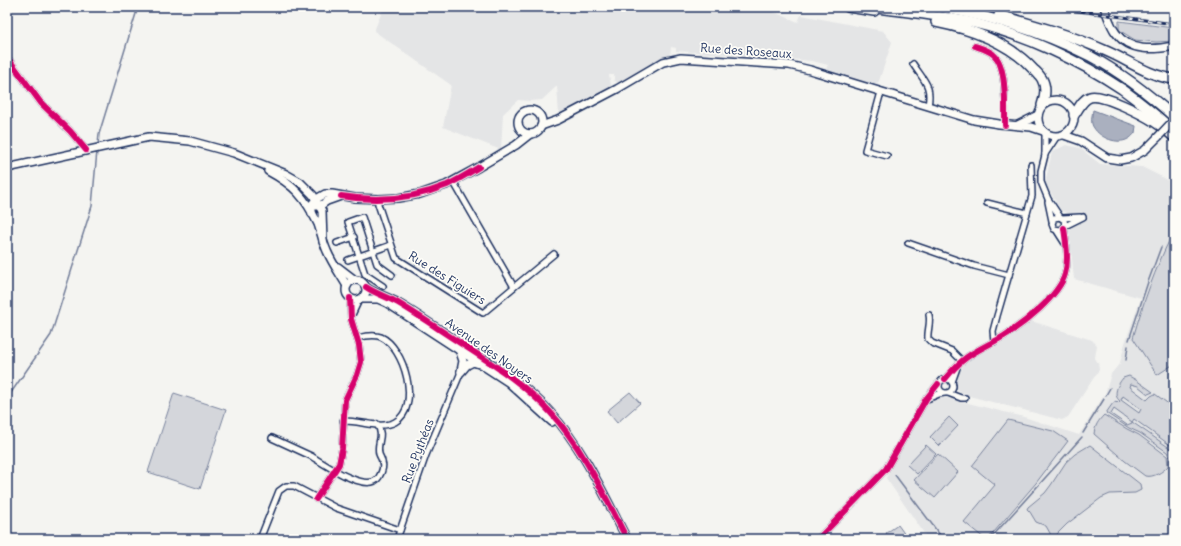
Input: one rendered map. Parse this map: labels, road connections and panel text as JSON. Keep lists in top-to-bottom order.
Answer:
{
  "streets": {
    "main road": ["Rue des Roseaux", "Avenue des Noyers"],
    "street": ["Rue des Figuiers", "Rue Pythéas"]
  },
  "crossings": [
    ["Rue des Roseaux", "Rue des Figuiers"]
  ]
}
